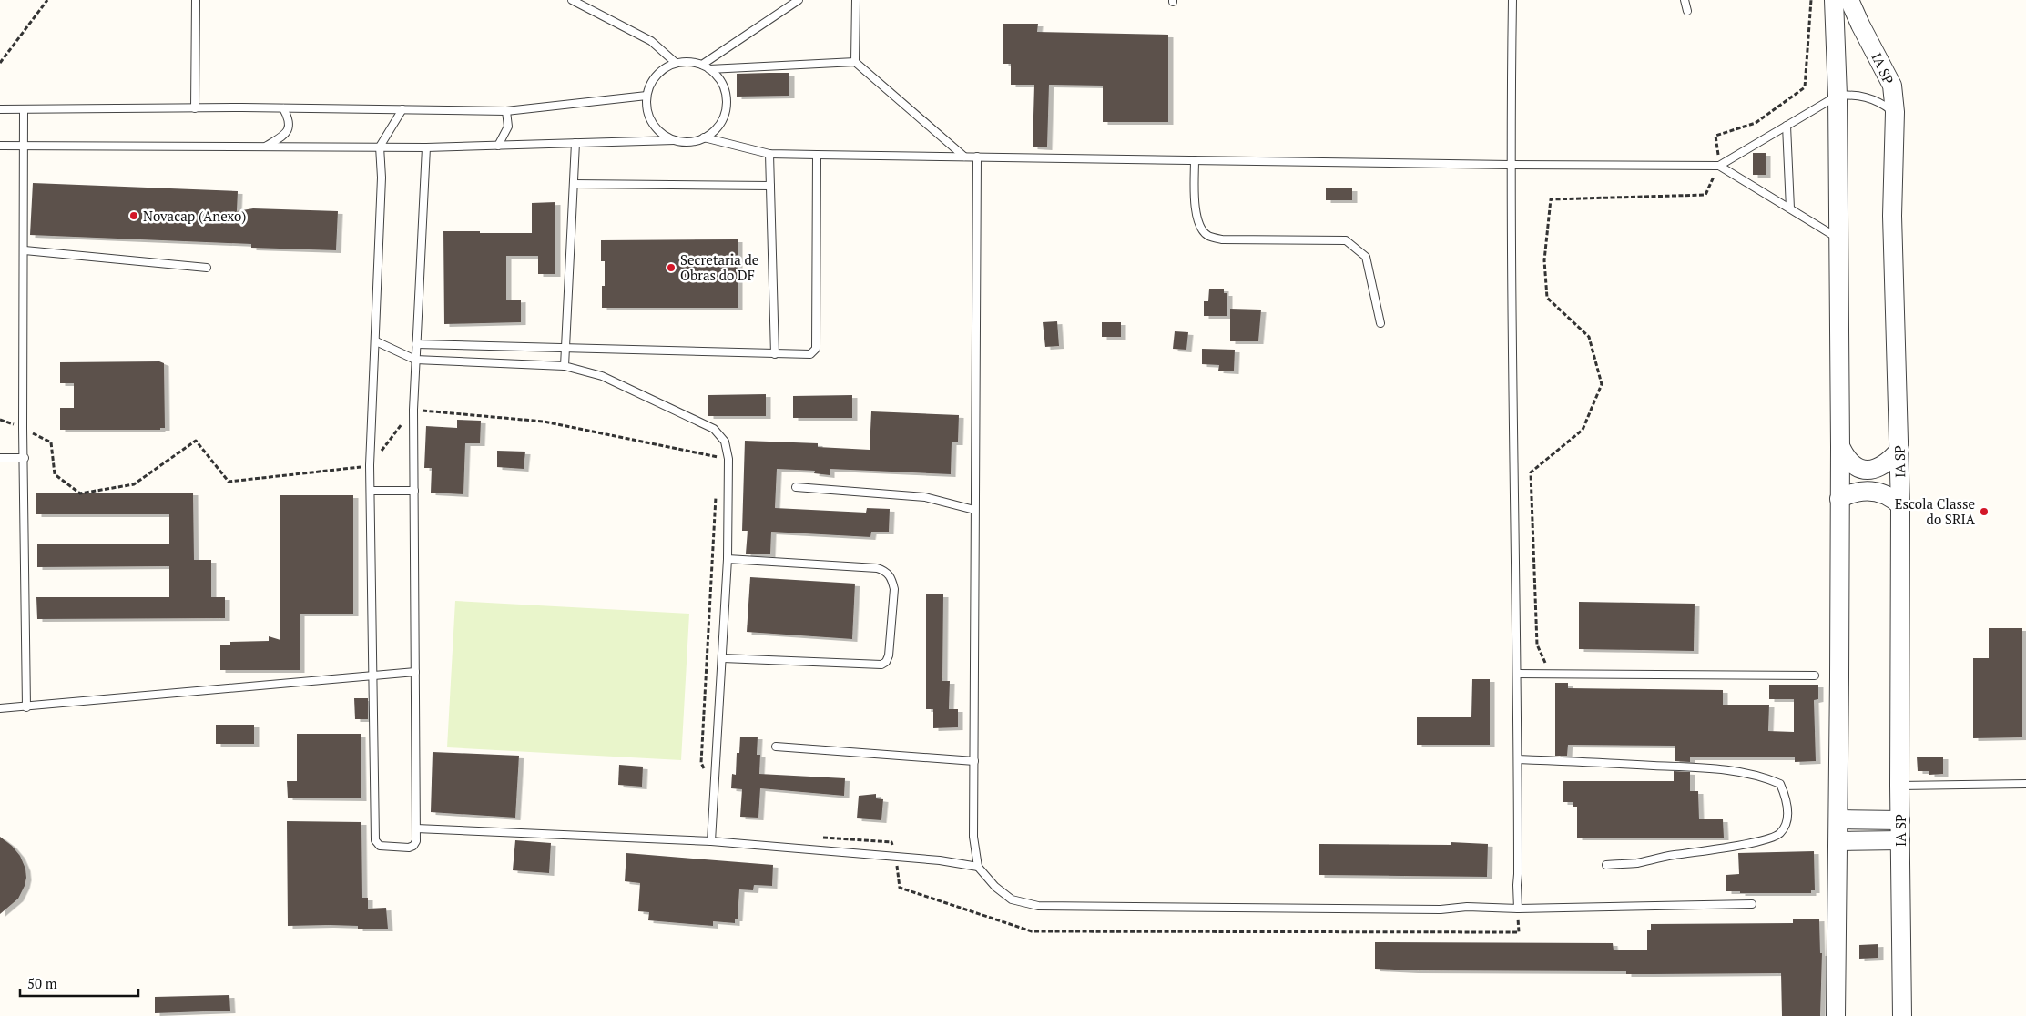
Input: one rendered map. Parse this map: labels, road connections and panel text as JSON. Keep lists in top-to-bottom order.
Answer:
{
  "streets": {
    "street": ["IA SP"]
  },
  "places": ["Novacap (Anexo)", "Secretaria de Obras do DF", "Escola Classe do SRIA"],
  "scale_bar": "50 m"
}
